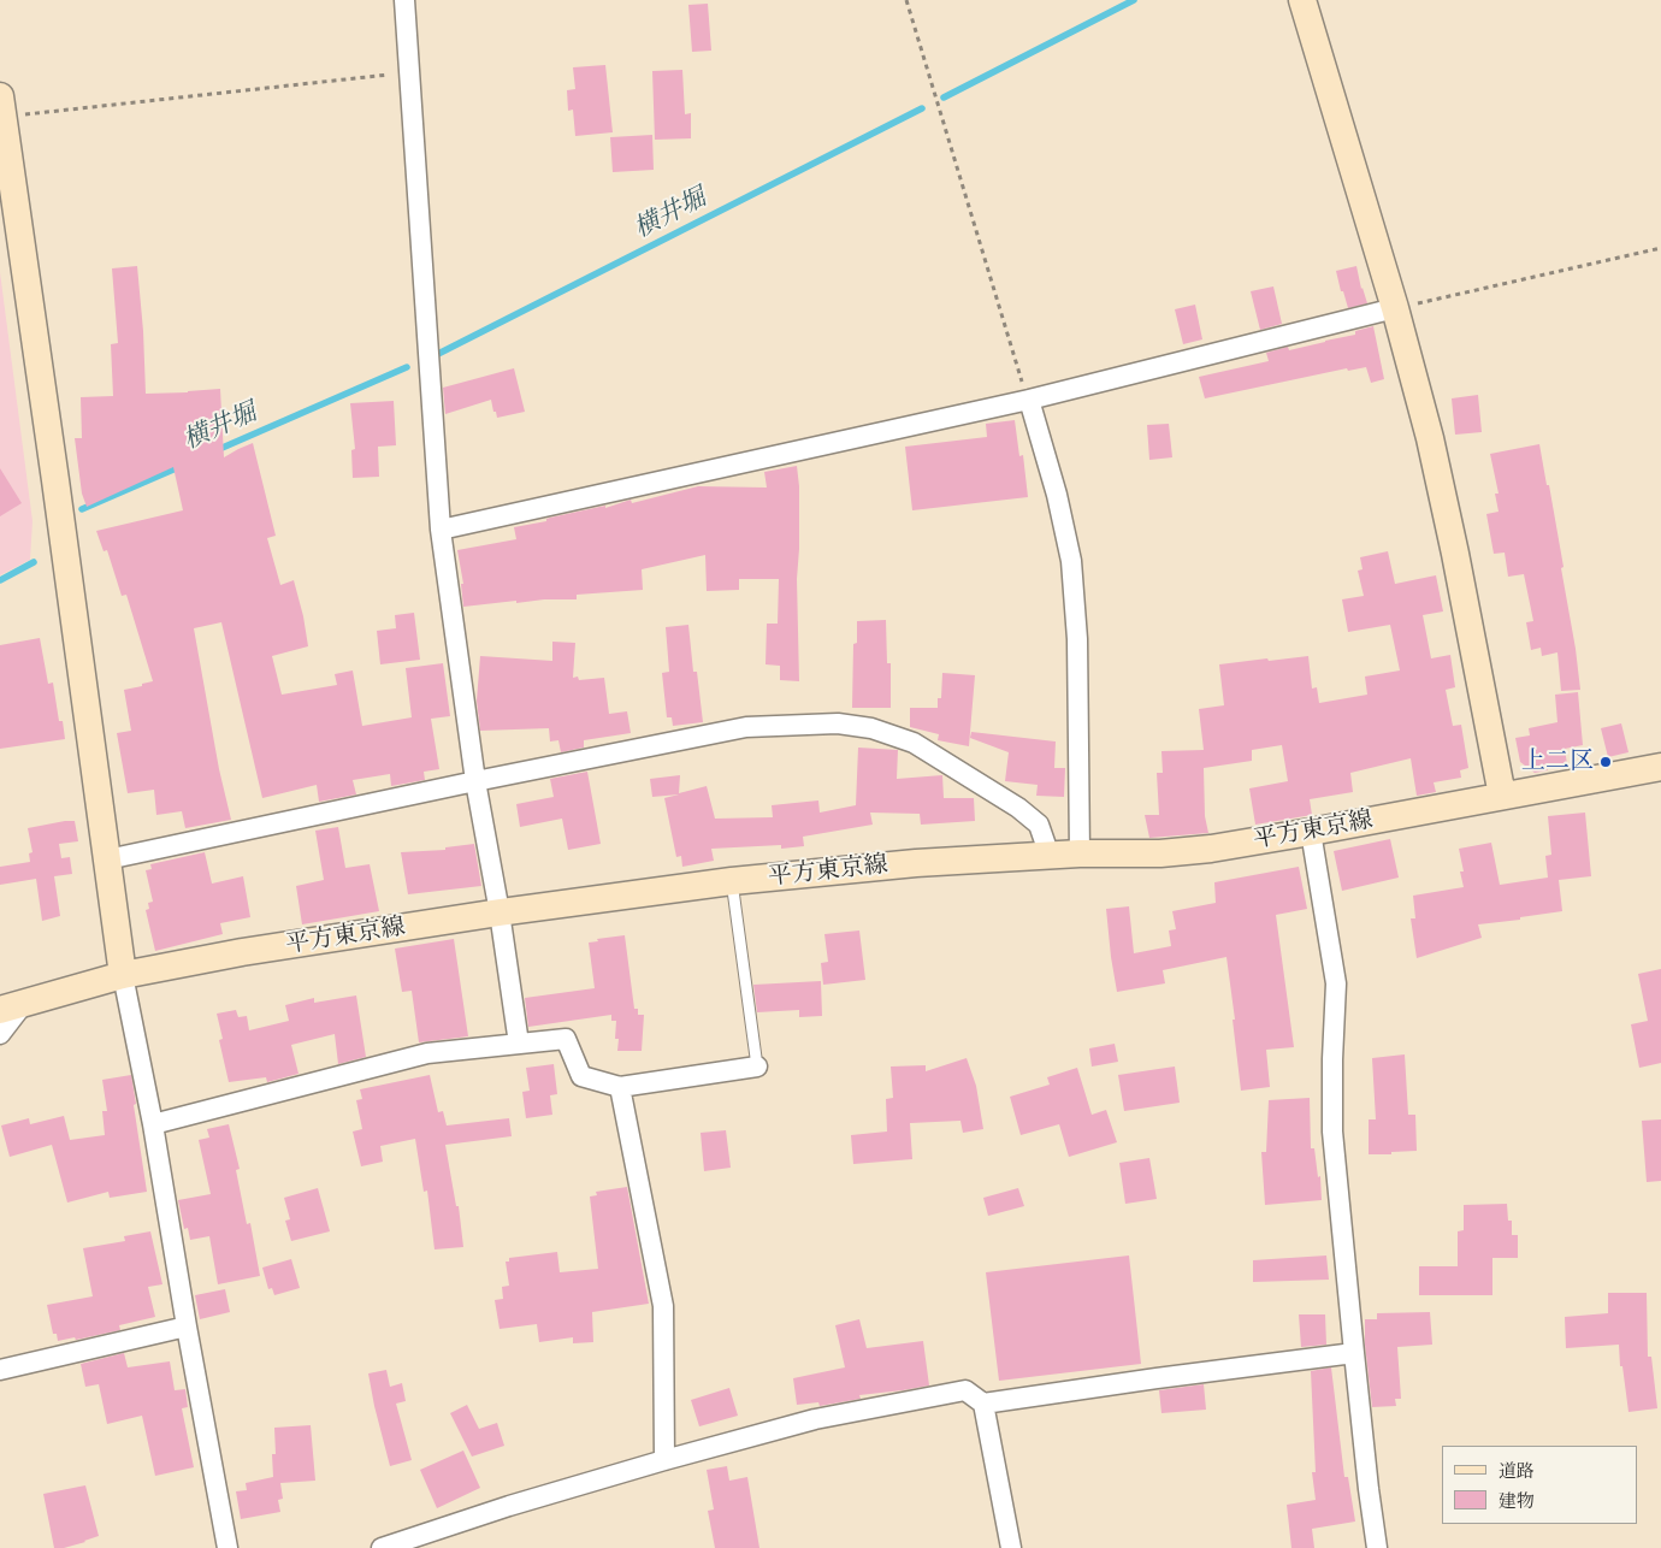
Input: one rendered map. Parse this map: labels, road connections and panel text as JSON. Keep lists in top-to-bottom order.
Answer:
{
  "streets": {
    "street": ["平方東京線"]
  },
  "water": ["横井堀"],
  "places": ["上二区"],
  "legend": ["道路", "建物"]
}
